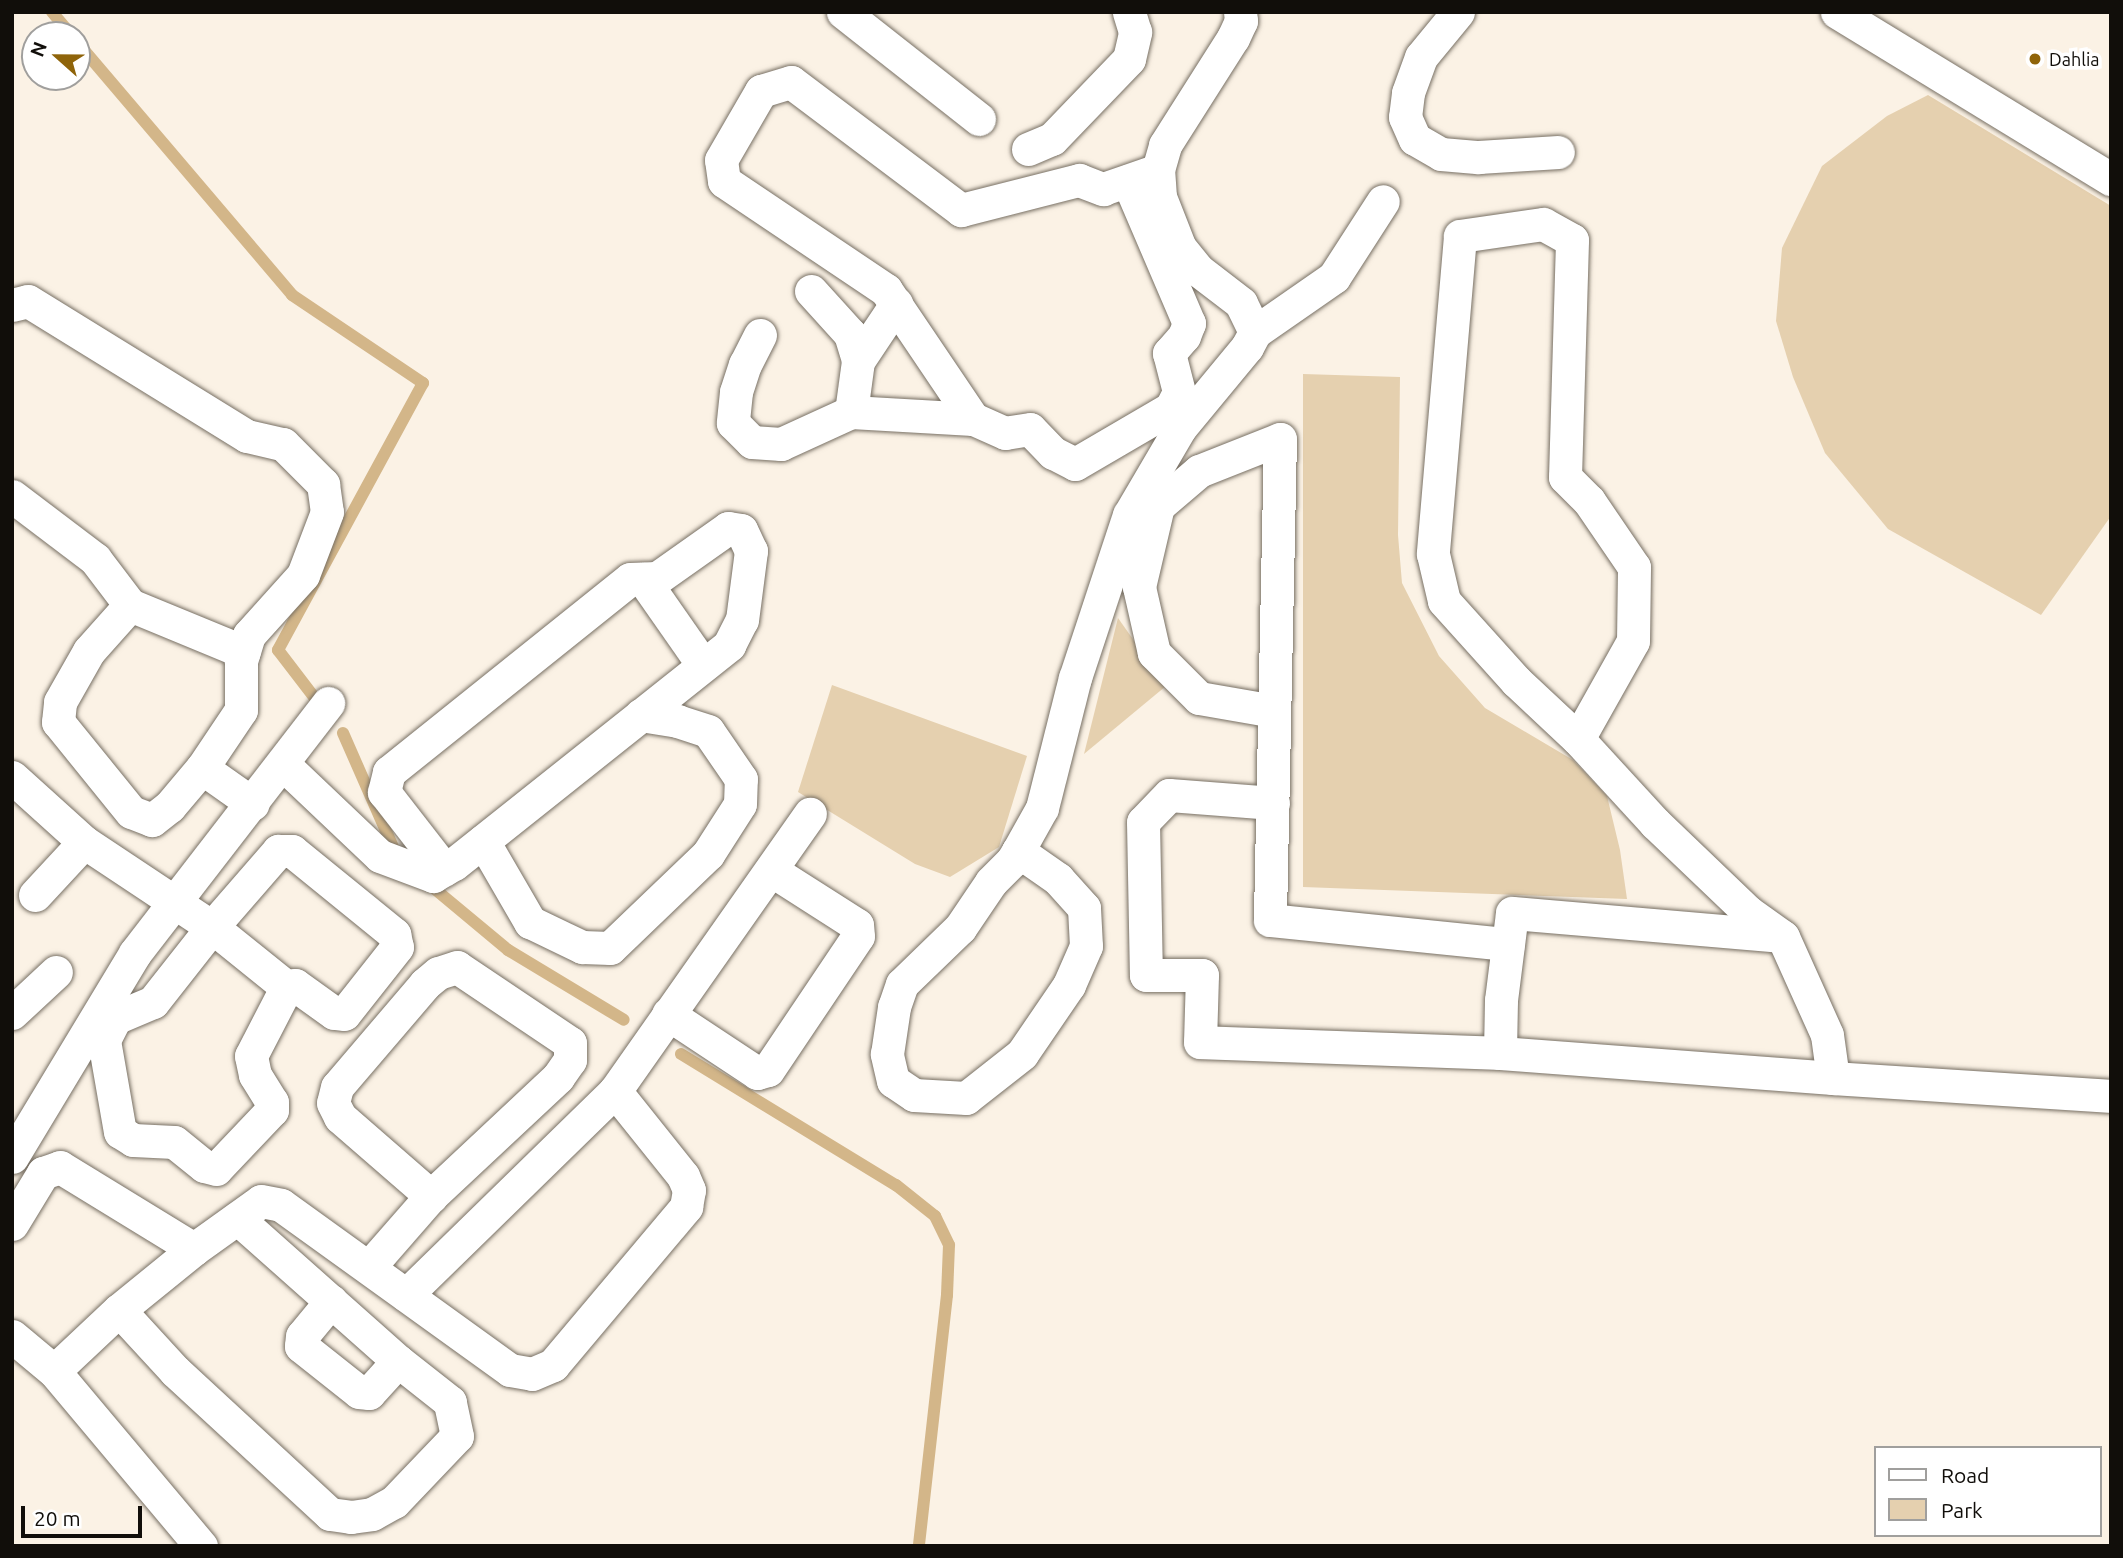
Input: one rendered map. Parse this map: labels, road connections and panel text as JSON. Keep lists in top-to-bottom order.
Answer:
{
  "places": ["Dahlia"],
  "legend": ["Road", "Park"],
  "scale_bar": "20 m",
  "north": "left"
}
